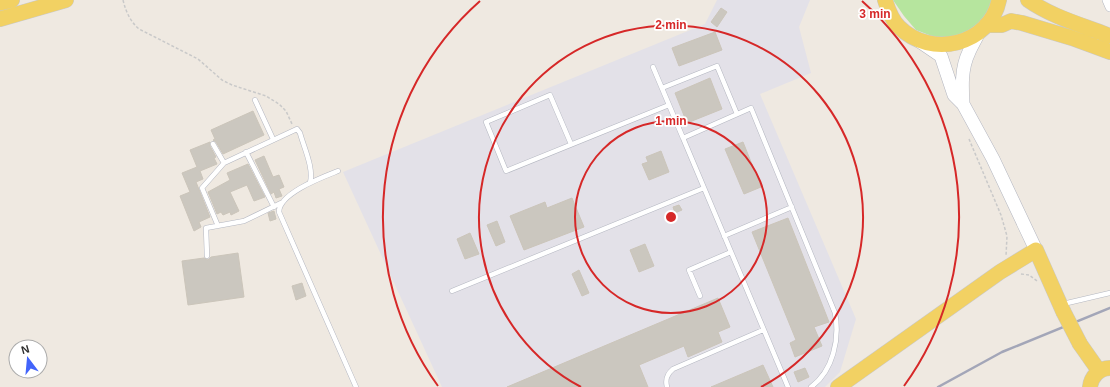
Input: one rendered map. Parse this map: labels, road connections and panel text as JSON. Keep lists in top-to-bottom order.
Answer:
{
  "north": "top",
  "rings": ["3 min", "2 min", "1 min"]
}
